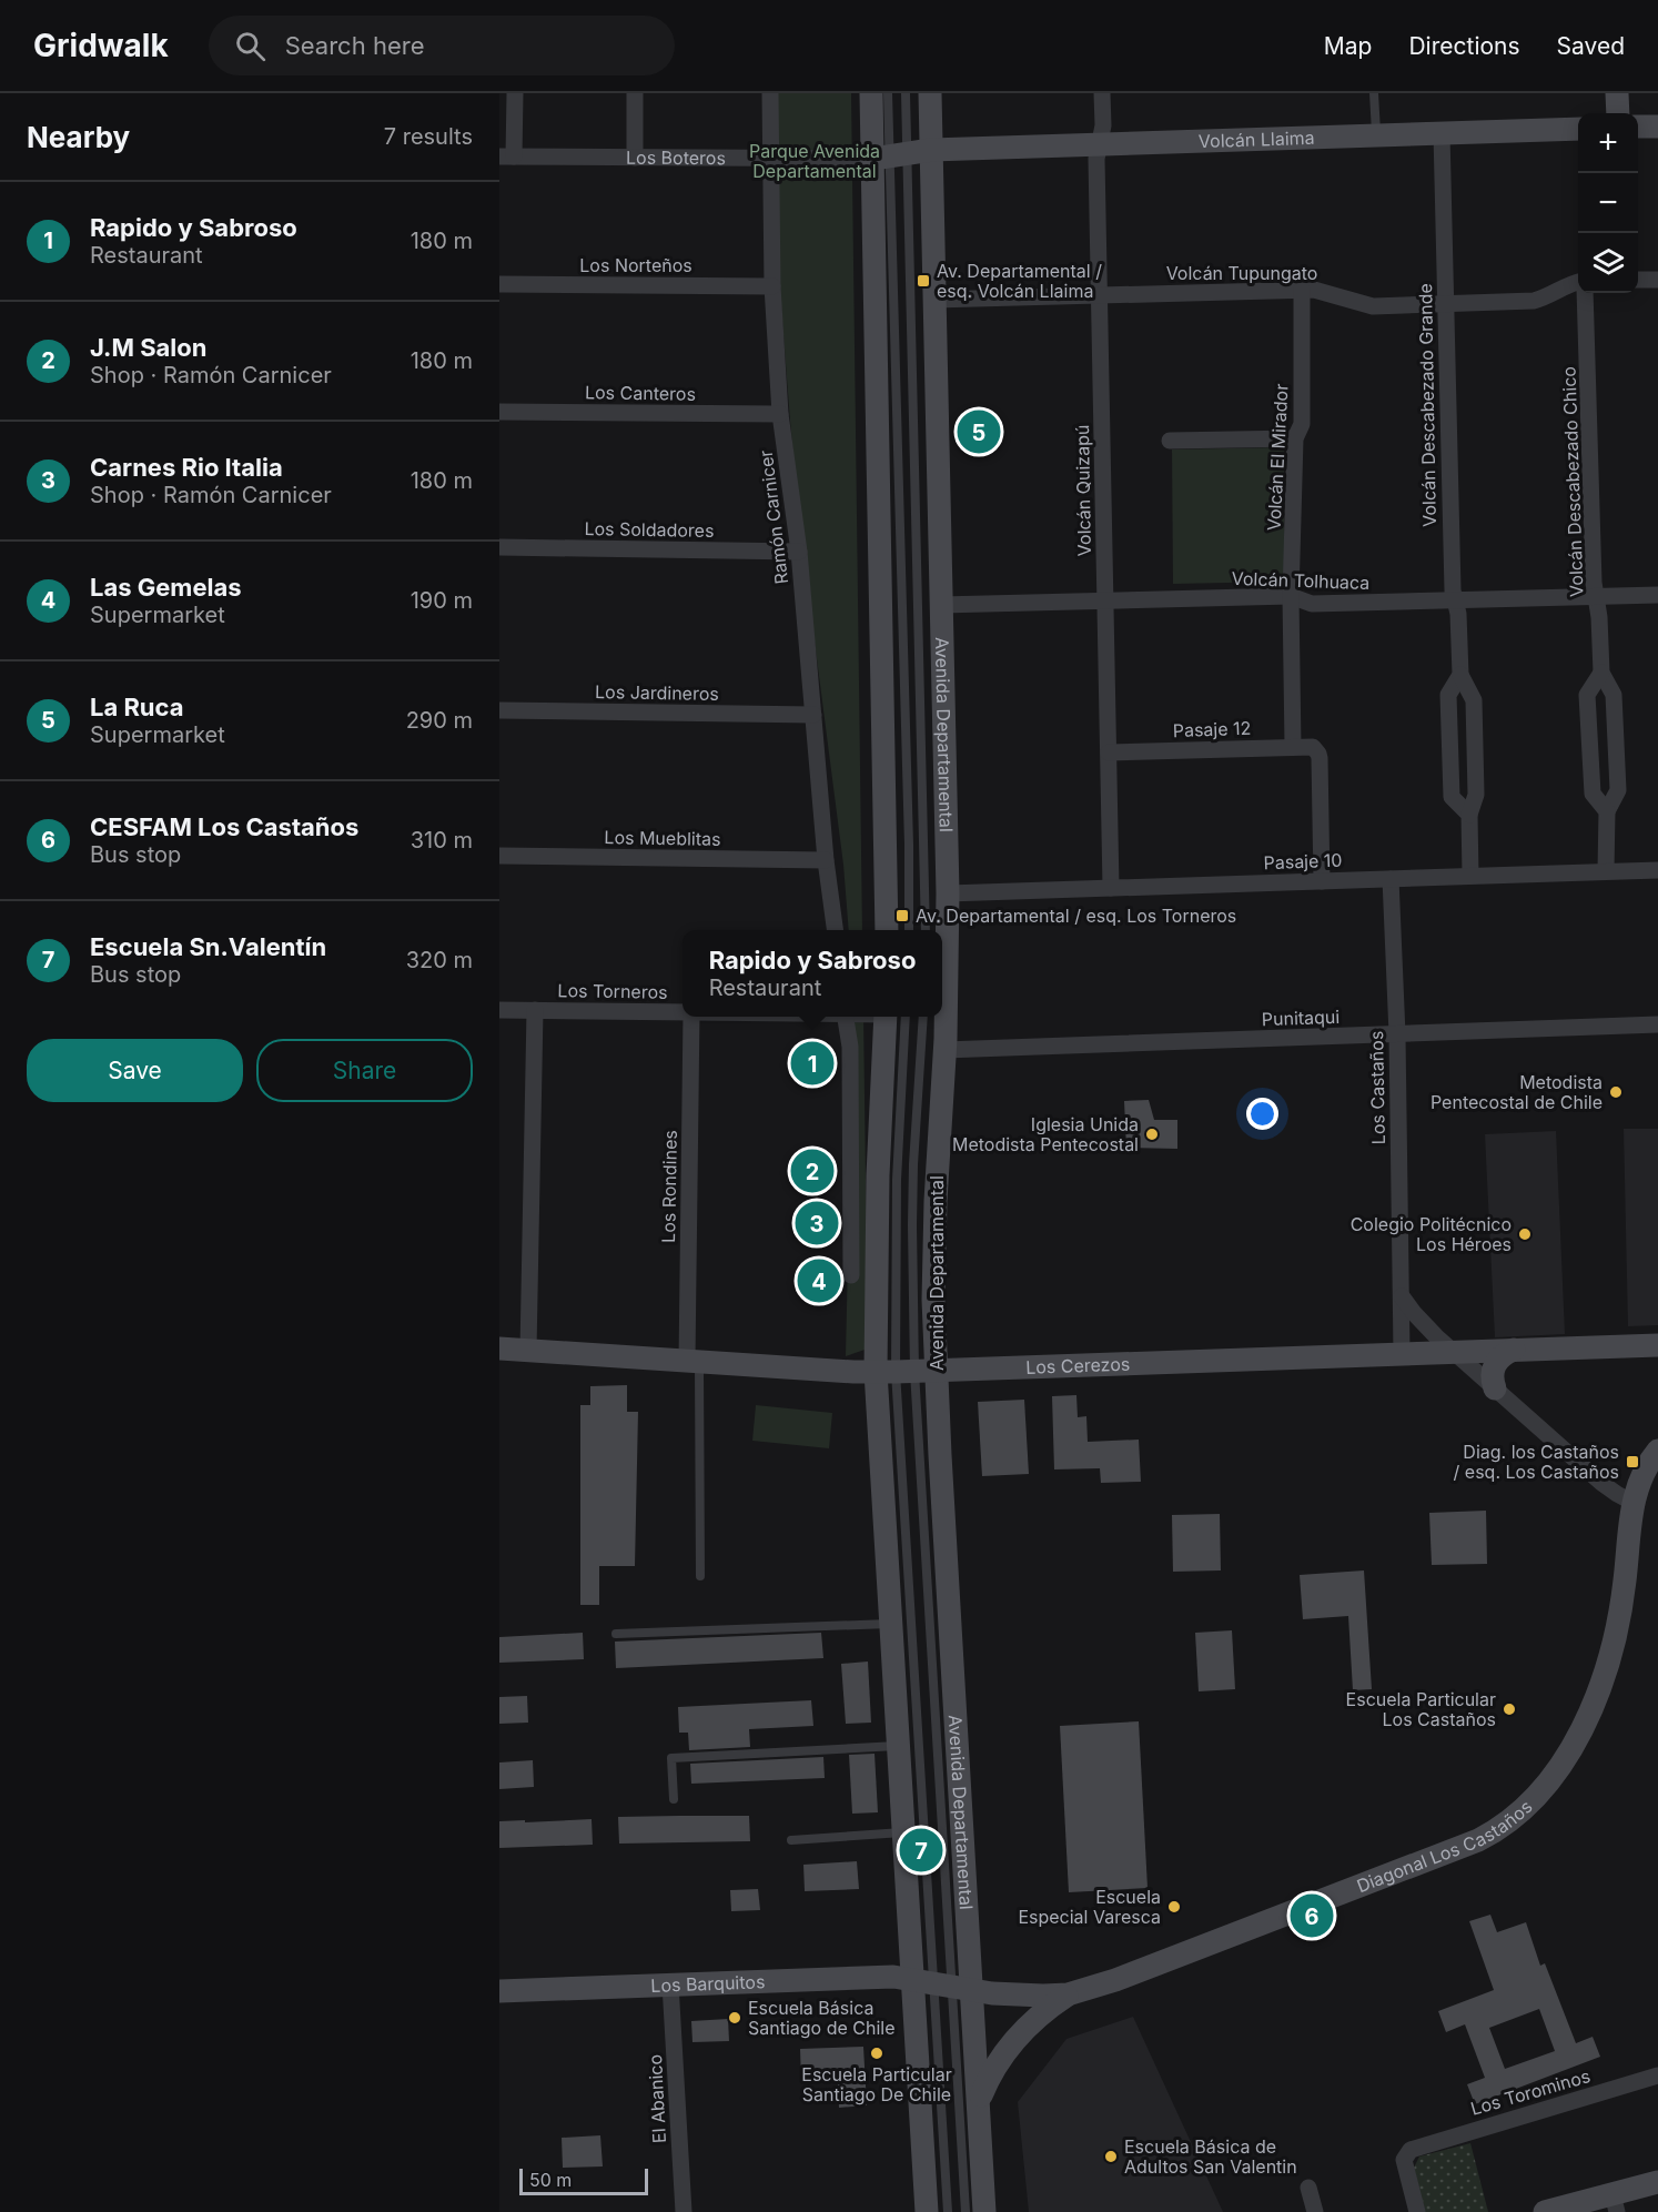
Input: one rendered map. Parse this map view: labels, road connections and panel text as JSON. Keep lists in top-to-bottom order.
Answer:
{
  "streets": {
    "main road": [
      "Volcán Llaima",
      "Los Boteros",
      "Avenida Departamental",
      "Los Cerezos",
      "Diagonal Los Castaños",
      "Los Barquitos"
    ],
    "street": [
      "Los Norteños",
      "Volcán Tupungato",
      "Los Canteros",
      "Volcán Descabezado Grande",
      "Volcán El Mirador",
      "Volcán Descabezado Chico",
      "Volcán Quizapú",
      "Ramón Carnicer",
      "Los Soldadores",
      "Volcán Tolhuaca",
      "Los Jardineros",
      "Pasaje 12",
      "Los Mueblitas",
      "Pasaje 10",
      "Los Torneros",
      "Punitaqui",
      "Los Castaños",
      "Los Rondines",
      "Los Torominos",
      "El Abanico"
    ]
  },
  "crossings": [
    ["Volcán Llaima", "Los Boteros"],
    ["Volcán Llaima", "Volcán Descabezado Grande"],
    ["Volcán Llaima", "Volcán Quizapú"],
    ["Volcán Llaima", "Avenida Departamental"],
    ["Los Boteros", "Ramón Carnicer"],
    ["Los Boteros", "Avenida Departamental"],
    ["Los Norteños", "Ramón Carnicer"],
    ["Volcán Tupungato", "Volcán Descabezado Grande"],
    ["Volcán Tupungato", "Volcán El Mirador"],
    ["Volcán Tupungato", "Volcán Quizapú"],
    ["Volcán Tupungato", "Avenida Departamental"],
    ["Los Canteros", "Ramón Carnicer"],
    ["Volcán Descabezado Grande", "Volcán Tolhuaca"],
    ["Volcán Descabezado Grande", "Pasaje 10"],
    ["Volcán El Mirador", "Volcán Tolhuaca"],
    ["Volcán El Mirador", "Pasaje 12"],
    ["Volcán Descabezado Chico", "Volcán Tolhuaca"],
    ["Volcán Descabezado Chico", "Pasaje 10"],
    ["Volcán Quizapú", "Volcán Tolhuaca"],
    ["Volcán Quizapú", "Pasaje 12"],
    ["Volcán Quizapú", "Pasaje 10"],
    ["Ramón Carnicer", "Los Soldadores"],
    ["Ramón Carnicer", "Los Jardineros"],
    ["Ramón Carnicer", "Los Mueblitas"],
    ["Volcán Tolhuaca", "Avenida Departamental"],
    ["Pasaje 12", "Pasaje 10"],
    ["Avenida Departamental", "Pasaje 10"],
    ["Avenida Departamental", "Punitaqui"],
    ["Avenida Departamental", "Los Cerezos"],
    ["Avenida Departamental", "Diagonal Los Castaños"],
    ["Avenida Departamental", "Los Barquitos"],
    ["Pasaje 10", "Los Castaños"],
    ["Punitaqui", "Los Castaños"],
    ["Los Castaños", "Los Cerezos"],
    ["Los Rondines", "Los Cerezos"],
    ["Diagonal Los Castaños", "Los Barquitos"],
    ["Los Barquitos", "El Abanico"]
  ],
  "parks": ["Parque Avenida Departamental"],
  "places": {
    "transit": ["Av. Departamental / esq. Volcán Llaima", "Av. Departamental / esq. Los Torneros", "Diag. los Castaños / esq. Los Castaños"],
    "other": [
      "Metodista Pentecostal de Chile",
      "Iglesia Unida Metodista Pentecostal",
      "Colegio Politécnico Los Héroes",
      "Escuela Particular Los Castaños",
      "Escuela Especial Varesca",
      "Escuela Básica Santiago de Chile",
      "Escuela Particular Santiago De Chile",
      "Escuela Básica de Adultos San Valentin"
    ]
  },
  "scale_bar": "50 m",
  "page": {
    "header": "Gridwalk",
    "search": "Search here",
    "nav": ["Map", "Directions", "Saved"],
    "heading": ["Nearby", "7 results"],
    "map_buttons": ["+", "−"],
    "list": [
      {
        "mark": "1",
        "name": "Rapido y Sabroso",
        "note": "Restaurant",
        "value": "180 m"
      },
      {
        "mark": "2",
        "name": "J.M Salon",
        "note": "Shop · Ramón Carnicer",
        "value": "180 m"
      },
      {
        "mark": "3",
        "name": "Carnes Rio Italia",
        "note": "Shop · Ramón Carnicer",
        "value": "180 m"
      },
      {
        "mark": "4",
        "name": "Las Gemelas",
        "note": "Supermarket",
        "value": "190 m"
      },
      {
        "mark": "5",
        "name": "La Ruca",
        "note": "Supermarket",
        "value": "290 m"
      },
      {
        "mark": "6",
        "name": "CESFAM Los Castaños",
        "note": "Bus stop",
        "value": "310 m"
      },
      {
        "mark": "7",
        "name": "Escuela Sn.Valentín",
        "note": "Bus stop",
        "value": "320 m"
      }
    ],
    "pins": [
      "5",
      "1",
      "2",
      "3",
      "4",
      "7",
      "6"
    ],
    "popup": ["Rapido y Sabroso", "Restaurant"],
    "buttons": ["Save", "Share"],
    "scale": "50 m"
  }
}
